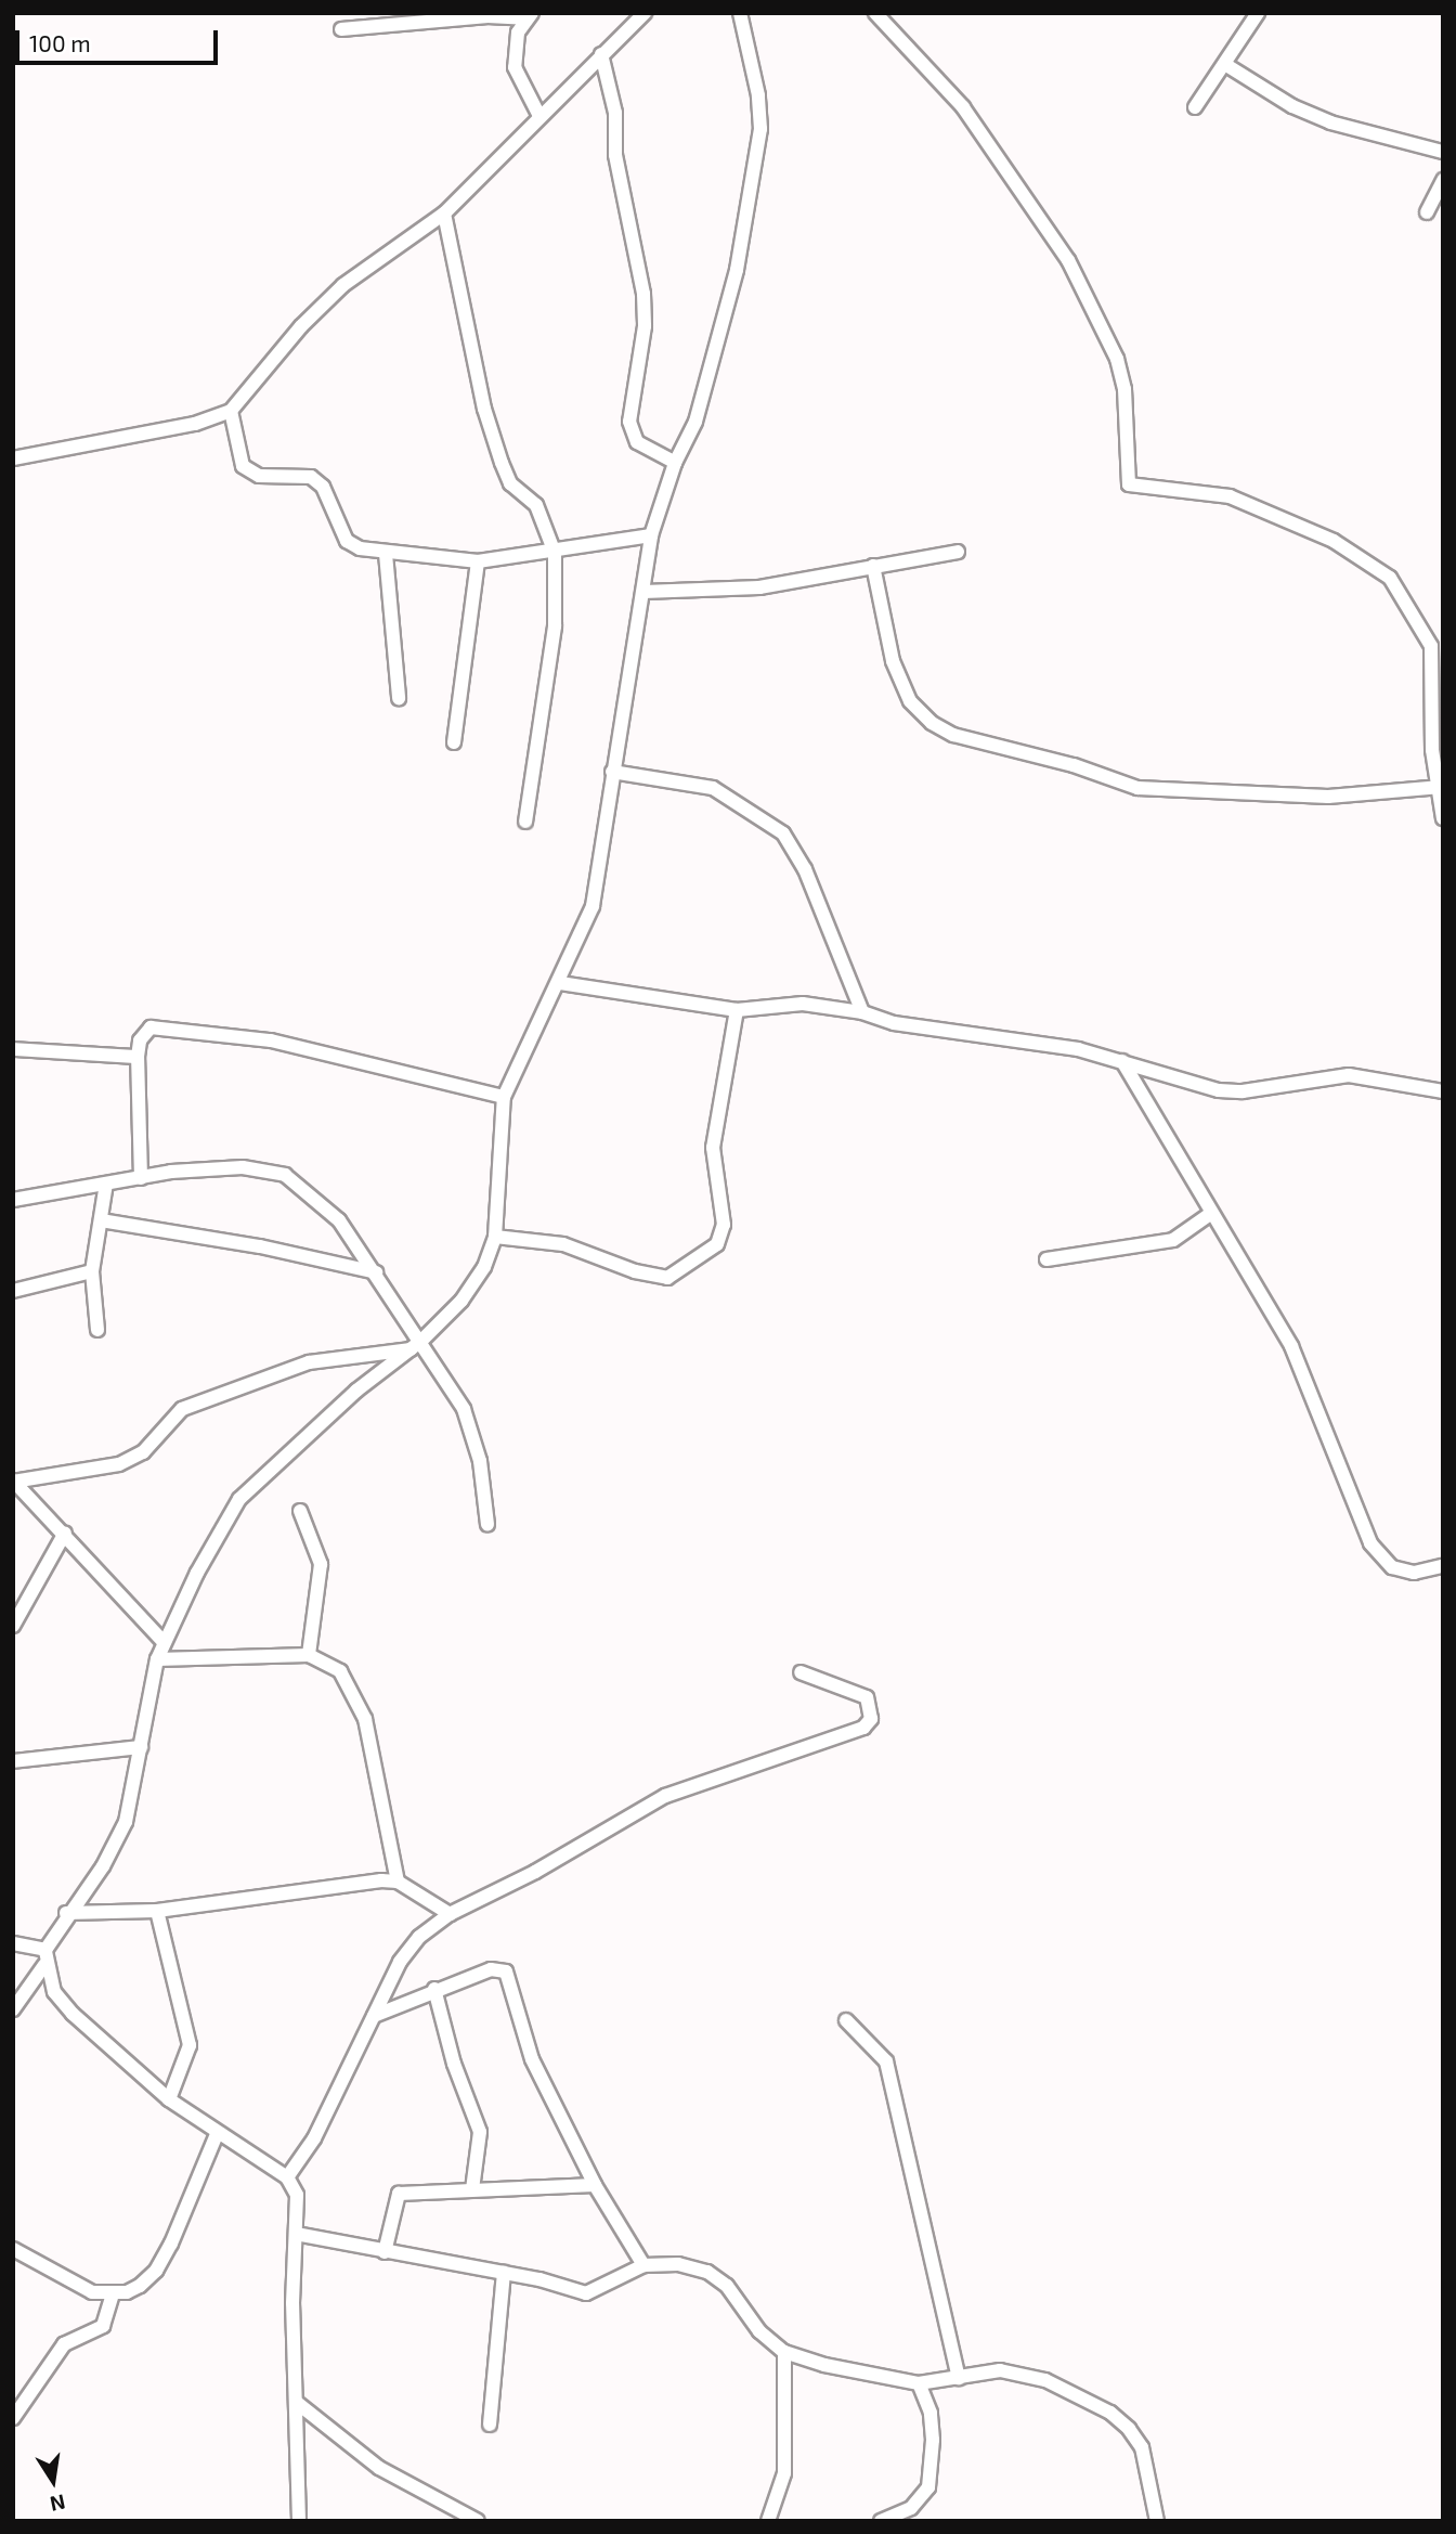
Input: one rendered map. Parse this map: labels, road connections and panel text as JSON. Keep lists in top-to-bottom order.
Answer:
{
  "scale_bar": "100 m",
  "north": "bottom"
}
